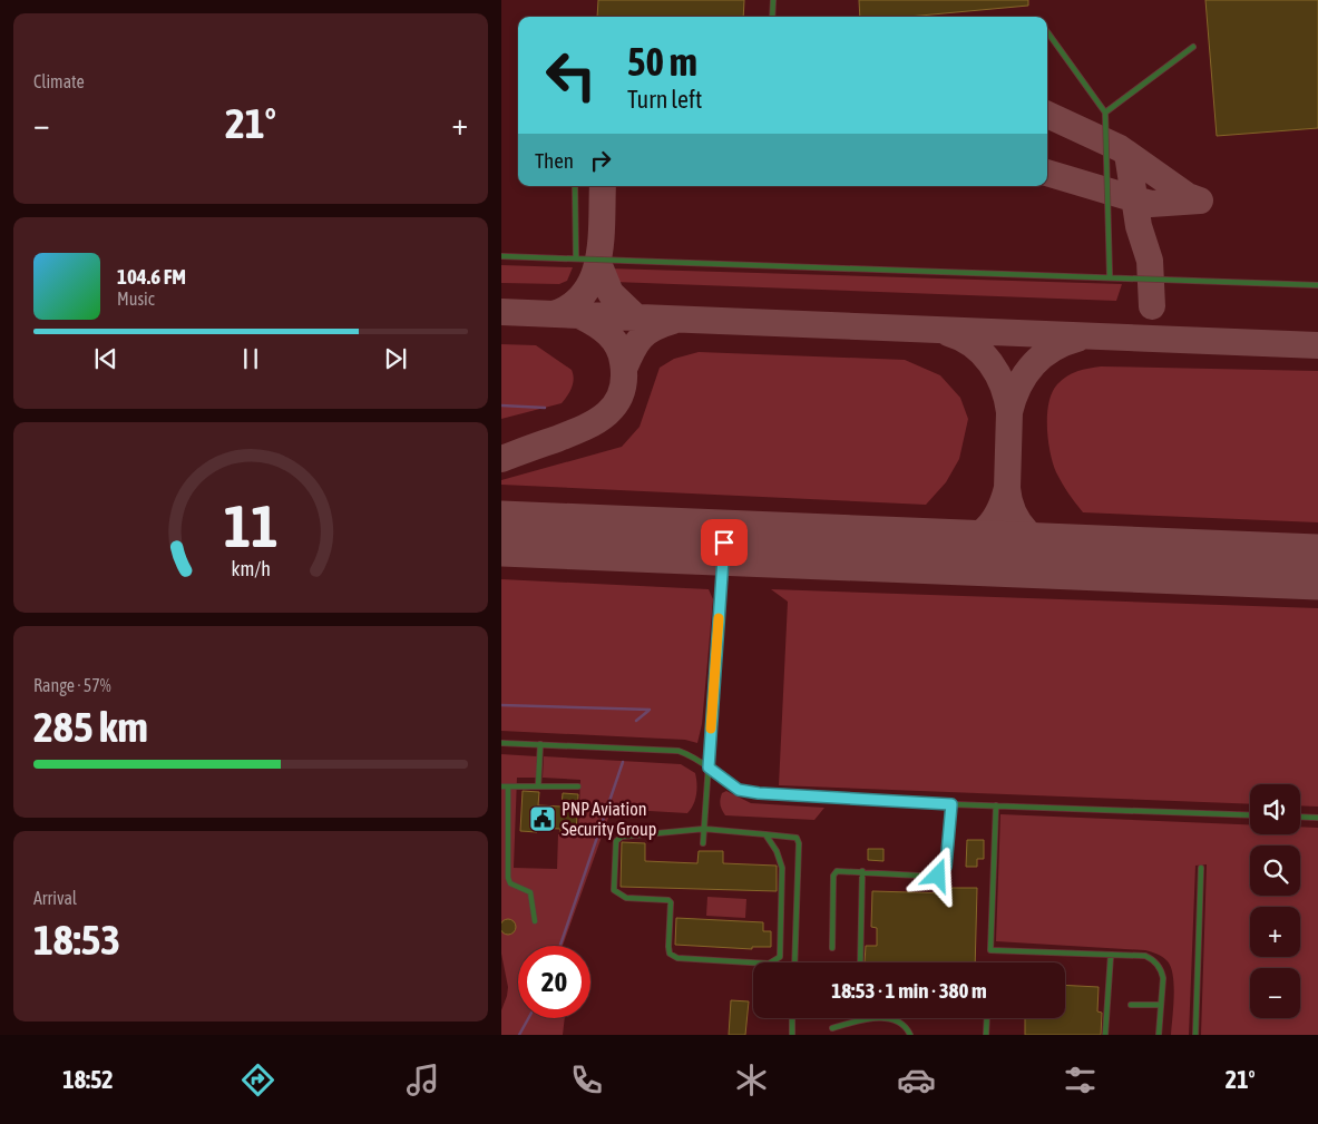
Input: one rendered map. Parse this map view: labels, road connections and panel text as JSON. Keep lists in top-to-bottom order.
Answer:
{
  "places": {
    "public building": ["PNP Aviation Security Group"]
  },
  "page": {
    "tile": [
      "Climate",
      ["Range · 57%", "285 km"],
      ["Arrival", "18:53"]
    ],
    "turn": ["50 m", "Turn left"],
    "heat": ["−", "21°", "+"],
    "then": "Then",
    "song": ["104.6 FM", "Music"],
    "map_buttons": ["+", "−"],
    "limit": "20",
    "trip": "18:53 · 1 min · 380 m",
    "tabs": ["18:52", "21°"],
    "gauge": ["11", "km/h"]
  }
}
